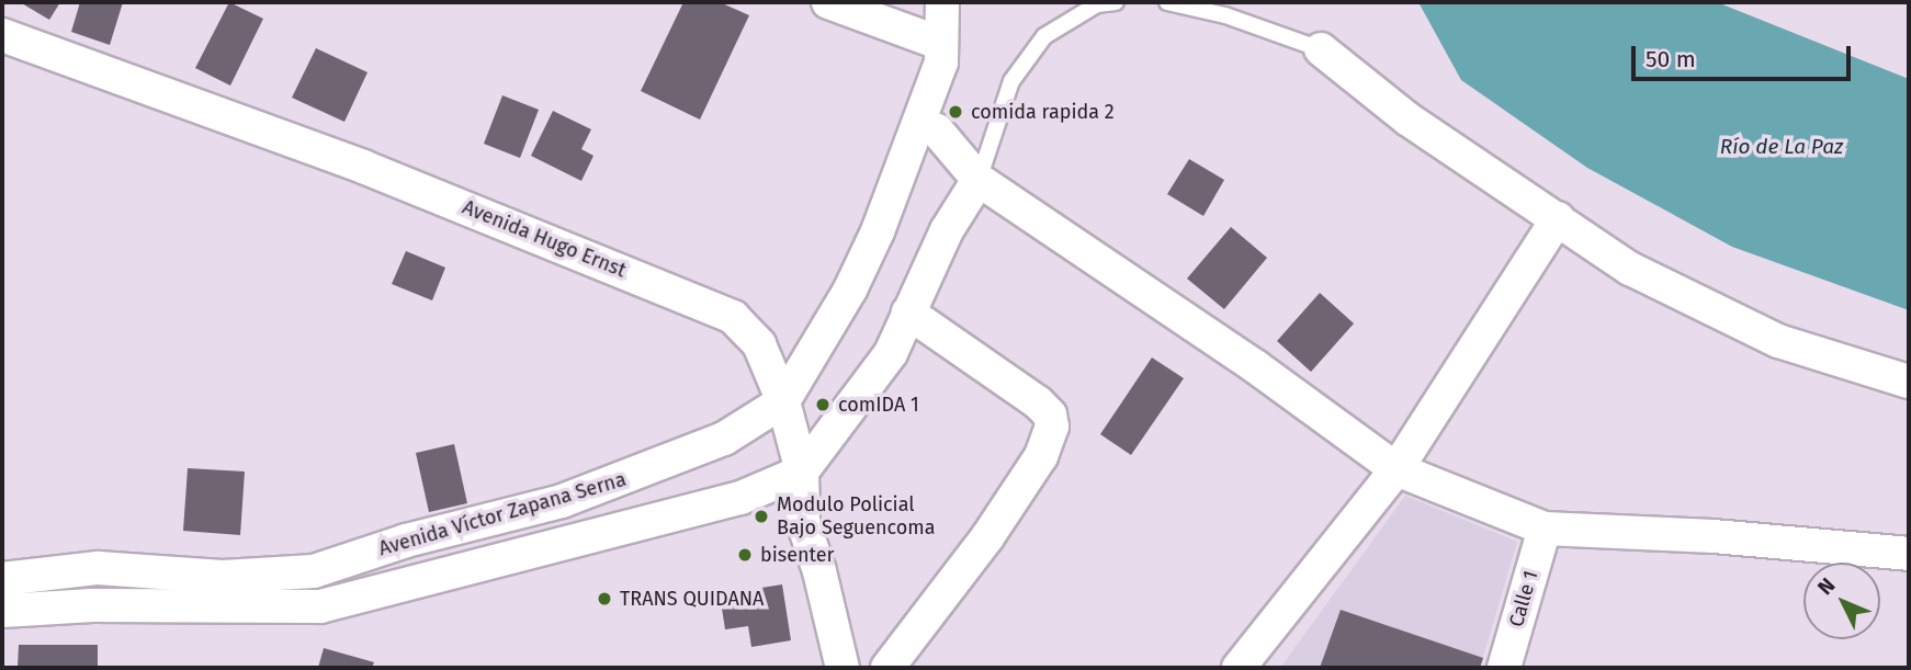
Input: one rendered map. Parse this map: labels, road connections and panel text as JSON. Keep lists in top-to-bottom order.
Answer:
{
  "streets": {
    "street": ["Avenida Hugo Ernst", "Avenida Víctor Zapana Serna", "Calle 1"]
  },
  "crossings": [
    ["Avenida Hugo Ernst", "Avenida Víctor Zapana Serna"]
  ],
  "water": ["Río de La Paz"],
  "places": [
    "comida rapida 2",
    "comIDA 1",
    "Modulo Policial Bajo Seguencoma",
    "bisenter",
    "TRANS QUIDANA"
  ],
  "scale_bar": "50 m",
  "north": "top left"
}
